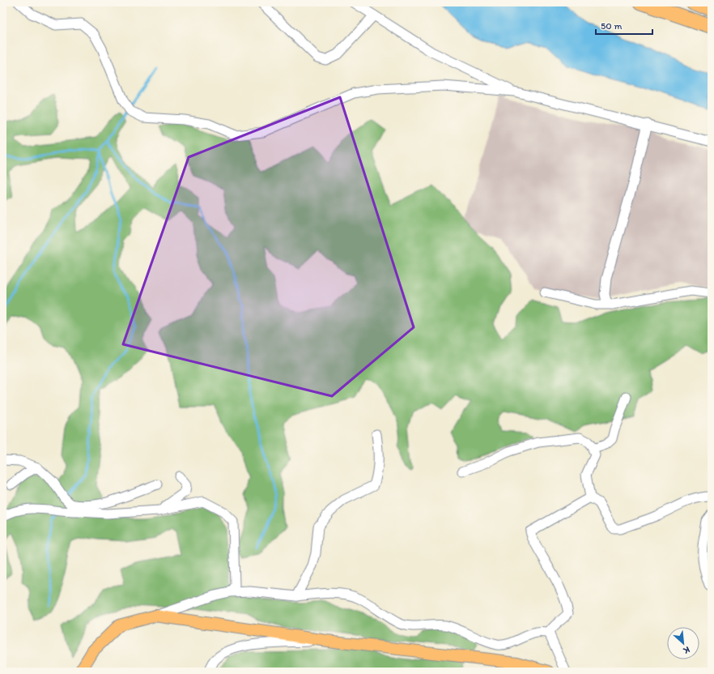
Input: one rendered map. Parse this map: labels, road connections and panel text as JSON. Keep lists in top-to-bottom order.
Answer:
{
  "scale_bar": "50 m",
  "north": "bottom right"
}
